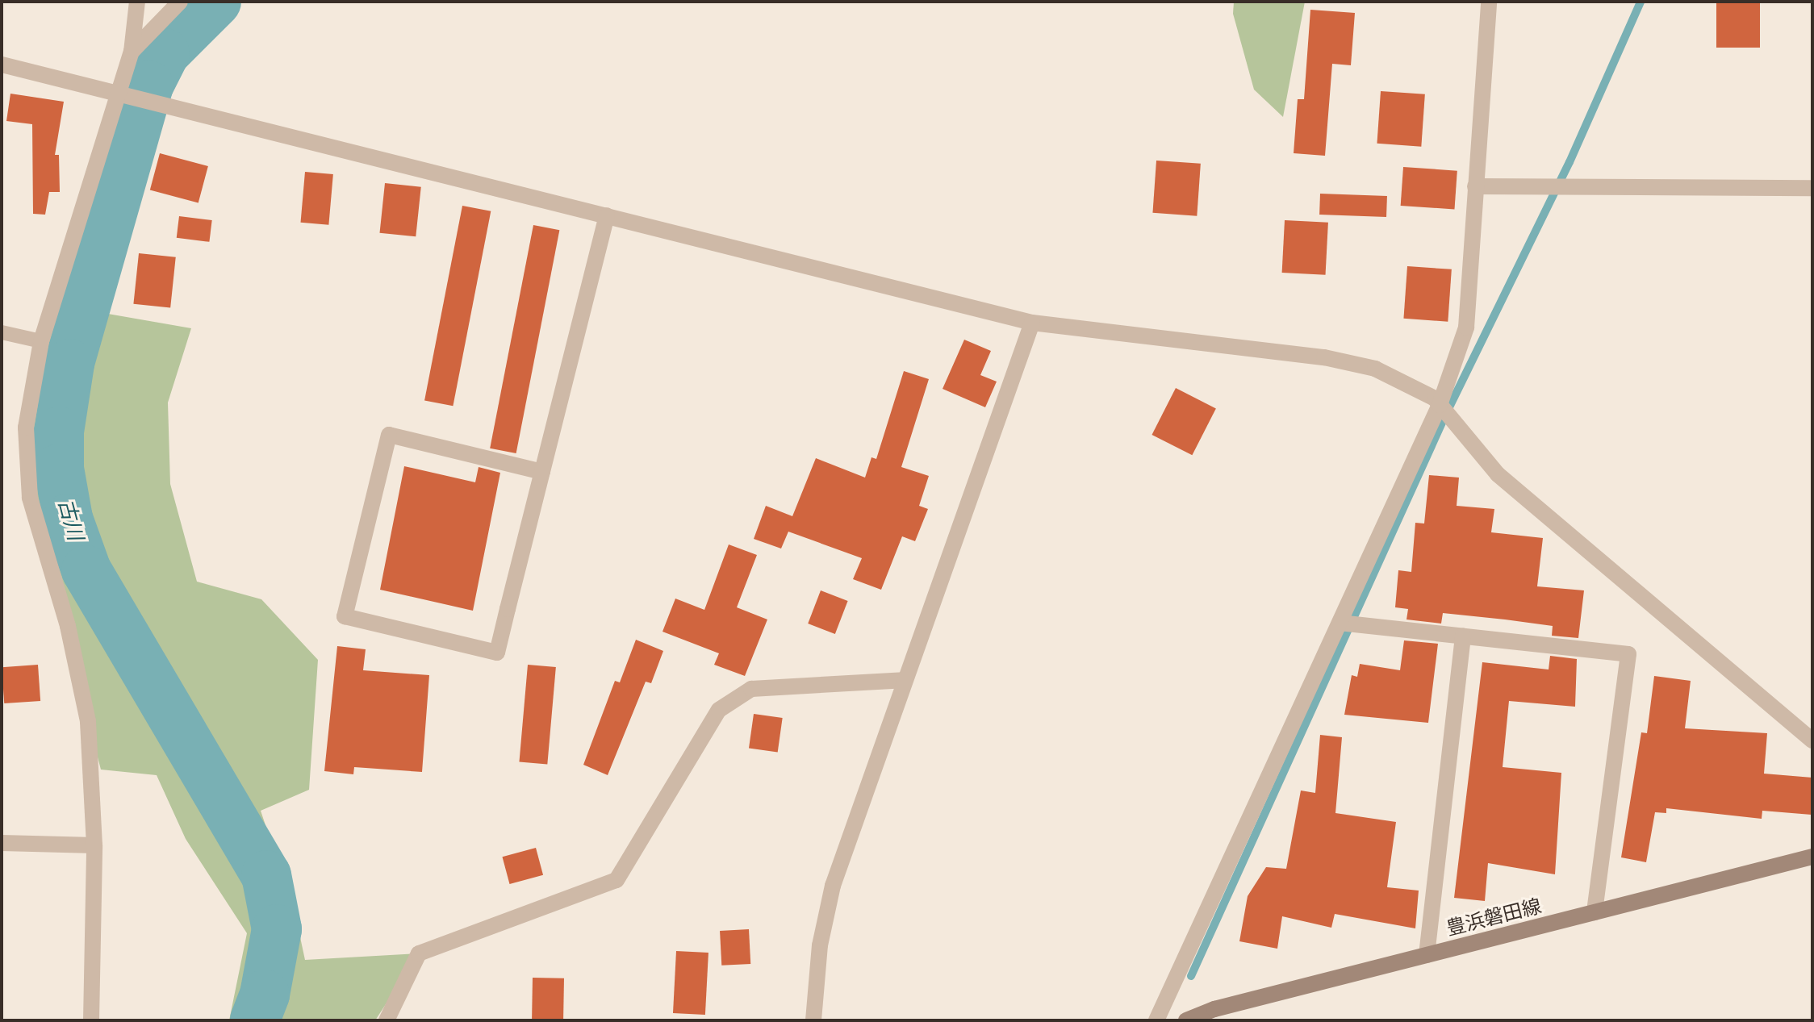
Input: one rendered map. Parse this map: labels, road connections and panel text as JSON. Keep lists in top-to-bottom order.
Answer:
{
  "streets": {
    "main road": ["豊浜磐田線"]
  },
  "water": ["古川"]
}
